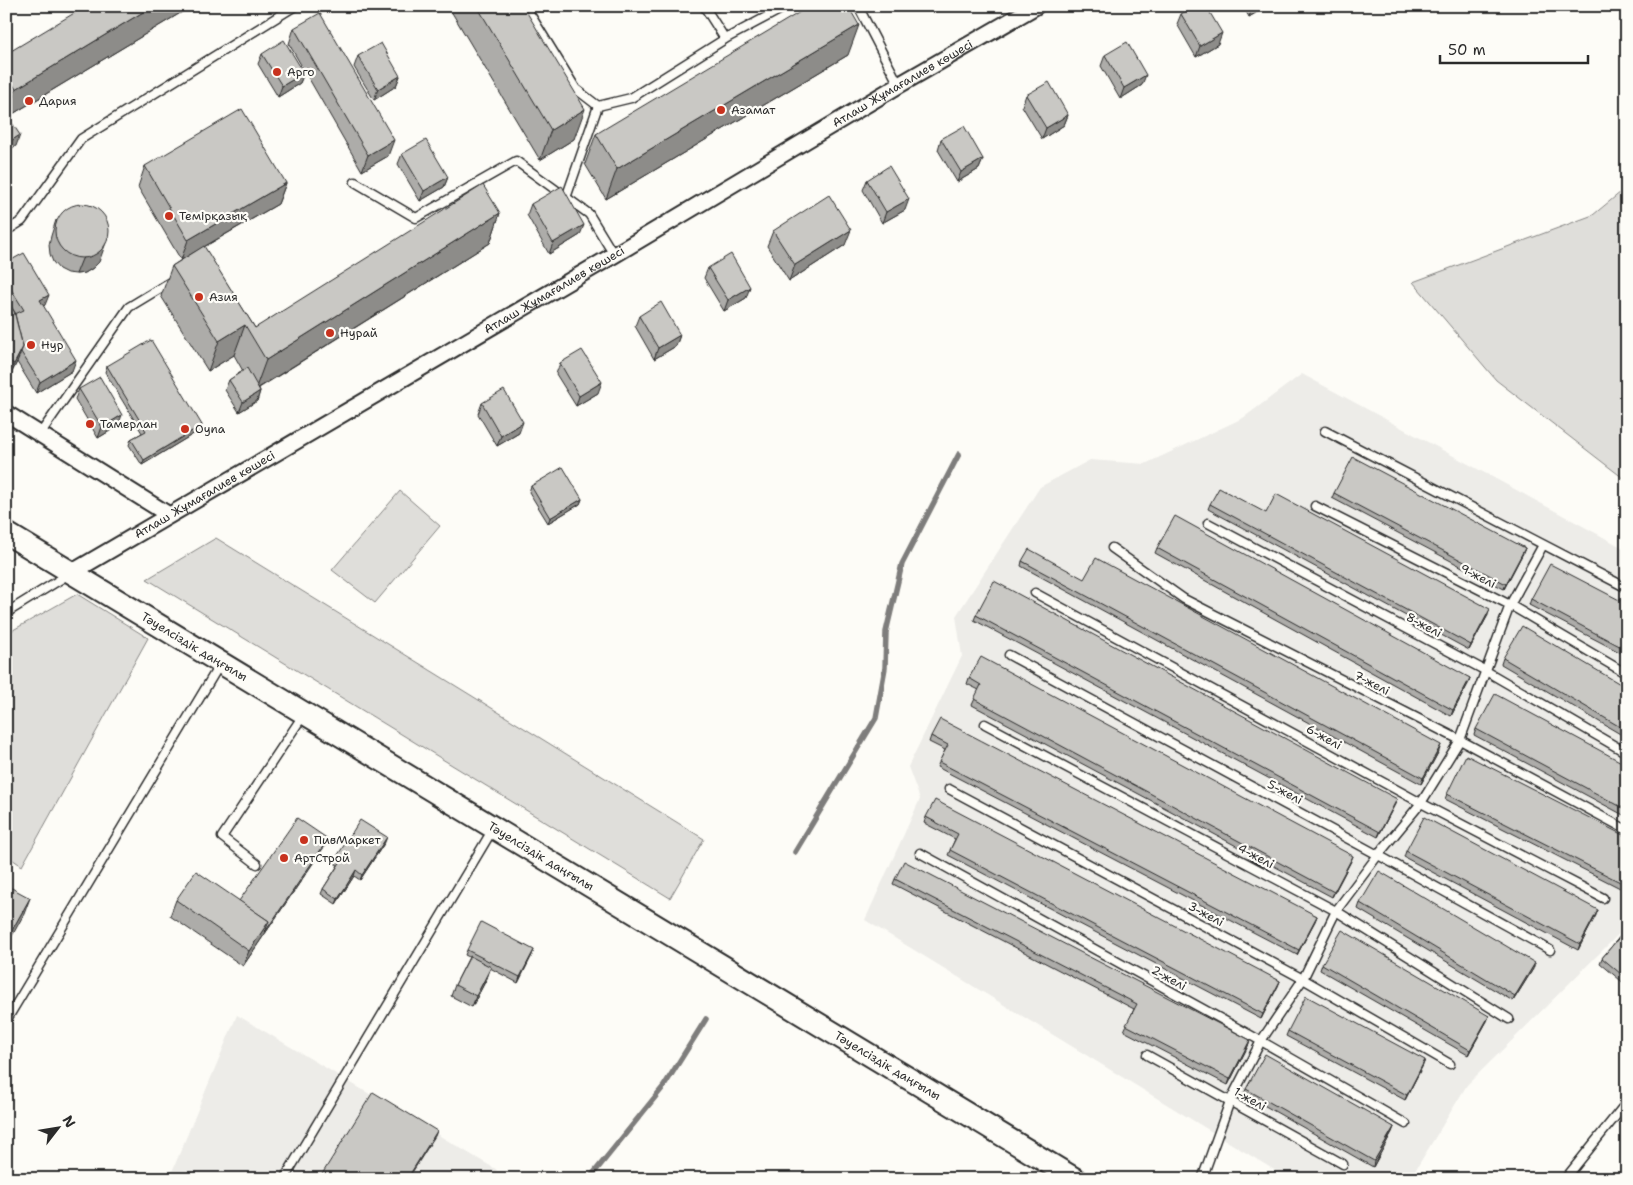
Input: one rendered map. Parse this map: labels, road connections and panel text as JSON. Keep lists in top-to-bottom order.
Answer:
{
  "streets": {
    "street": ["Атлаш Жұмағалиев көшесі", "Тәуелсіздік даңғылы"],
    "lane": [
      "9-желі",
      "8-желі",
      "7-желі",
      "6-желі",
      "5-желі",
      "4-желі",
      "3-желі",
      "2-желі",
      "1-желі"
    ]
  },
  "crossings": [
    ["Атлаш Жұмағалиев көшесі", "Тәуелсіздік даңғылы"]
  ],
  "places": [
    "Арго",
    "Дария",
    "Азамат",
    "Темірқазық",
    "Азия",
    "Нурай",
    "Нур",
    "Тамерлан",
    "Oyna",
    "ПивМаркет",
    "АртСтрой"
  ],
  "scale_bar": "50 m",
  "north": "top right"
}
